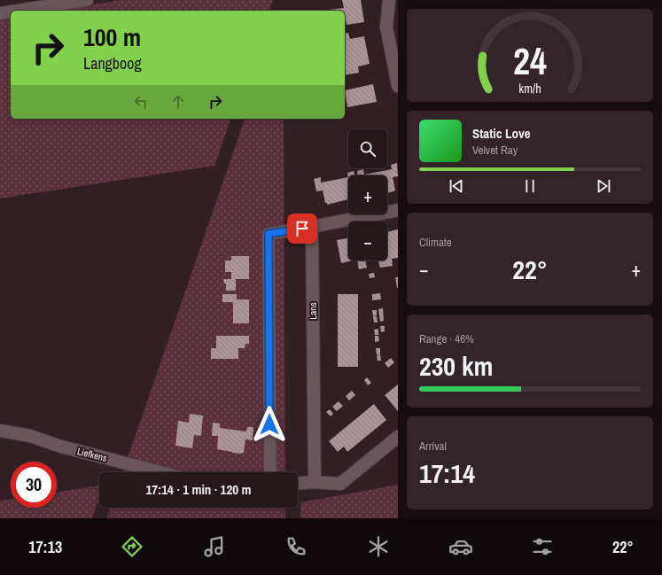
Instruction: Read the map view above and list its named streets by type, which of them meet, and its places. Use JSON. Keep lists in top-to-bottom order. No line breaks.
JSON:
{"streets":{"street":["Lans","Liefkens"]},"page":{"turn":["100 m","Langboog"],"song":["Static Love","Velvet Ray"],"map_buttons":["+","−"],"tile":["Climate",["Range · 46%","230 km"],["Arrival","17:14"]],"heat":["−","22°","+"],"limit":"30","trip":"17:14 · 1 min · 120 m","tabs":["17:13","22°"],"gauge":["24","km/h"]}}
